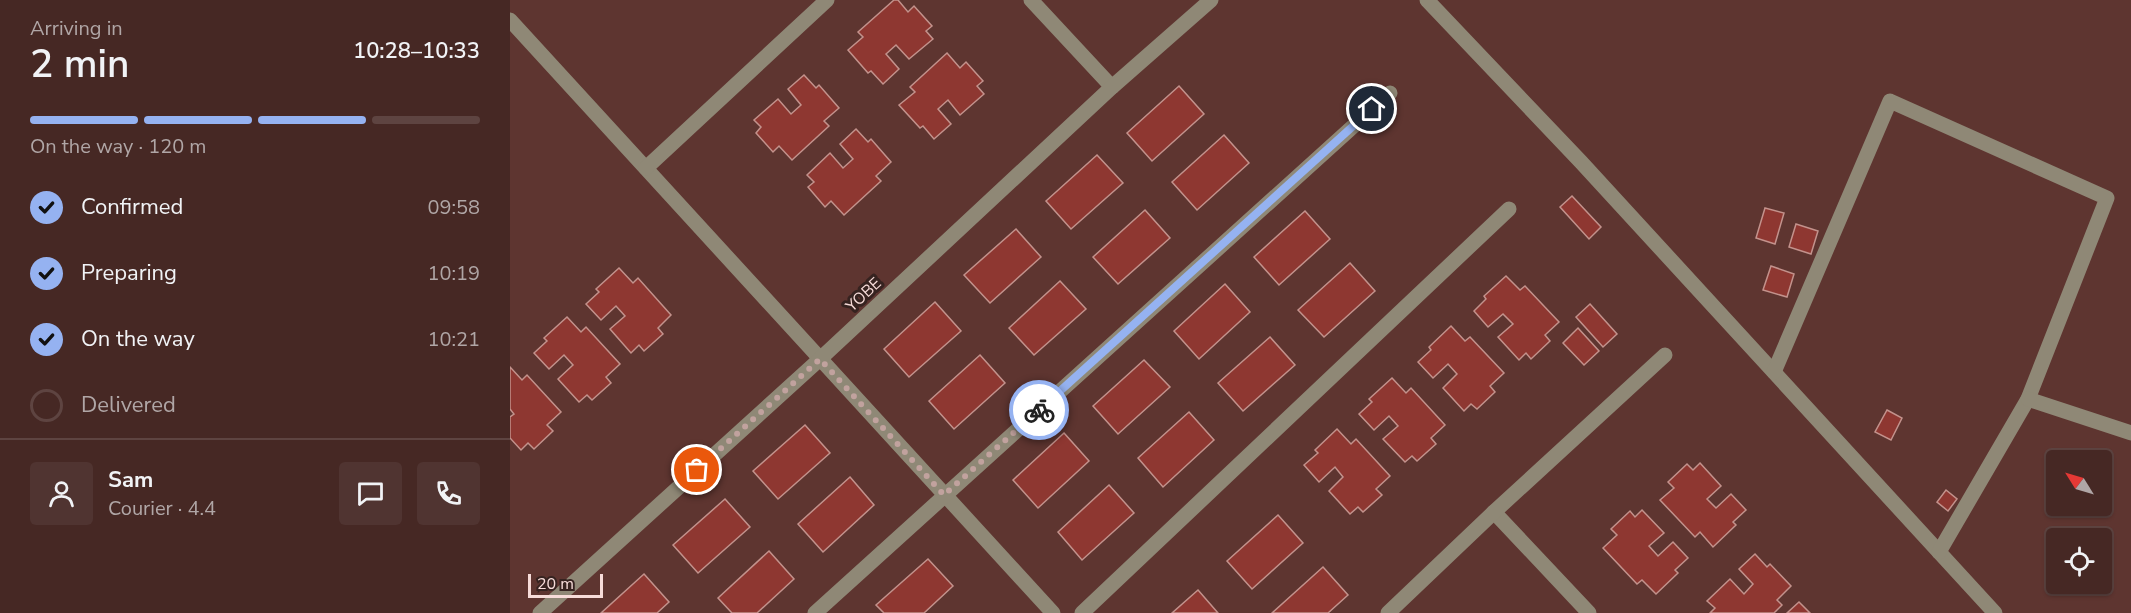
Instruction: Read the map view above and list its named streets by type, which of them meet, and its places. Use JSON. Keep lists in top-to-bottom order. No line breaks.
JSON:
{"streets":{"street":["YOBE"]},"scale_bar":"20 m","north":"top left","page":{"heading":["2 min","Arriving in","10:28–10:33"],"panel":["Sam","Courier · 4.4"],"bar":"On the way · 120 m","list":[["Confirmed","09:58"],["Preparing","10:19"],["On the way","10:21"],"Delivered"],"scale":"20 m"}}
